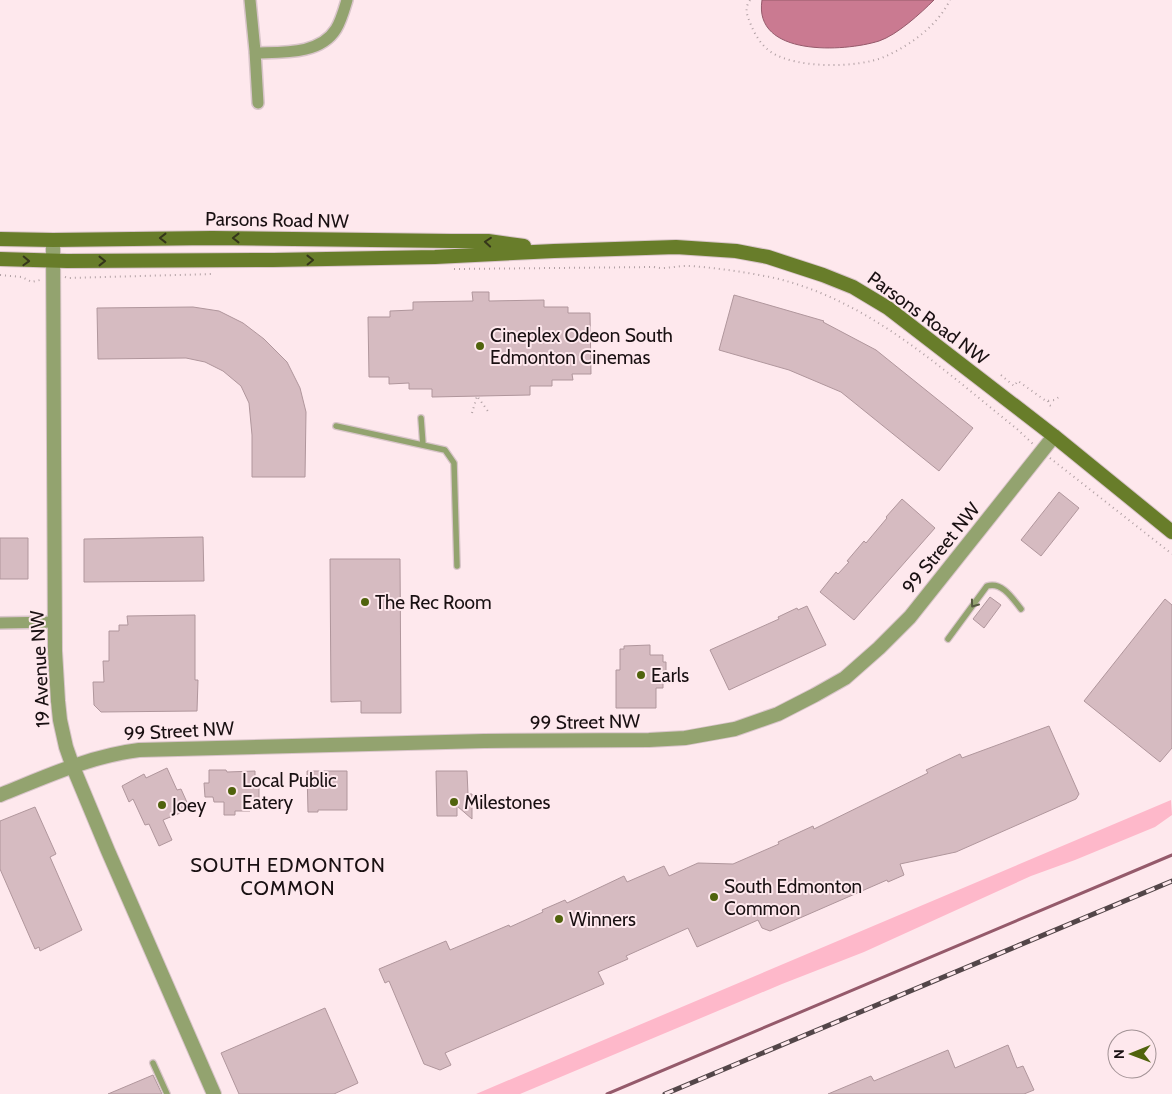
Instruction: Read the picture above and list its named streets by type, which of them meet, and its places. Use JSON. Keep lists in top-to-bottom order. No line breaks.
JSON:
{"streets":{"main road":["Parsons Road NW"],"street":["99 Street NW","19 Avenue NW"]},"crossings":[["Parsons Road NW","99 Street NW"],["Parsons Road NW","19 Avenue NW"],["99 Street NW","19 Avenue NW"]],"districts":["SOUTH EDMONTON COMMON"],"places":["Cineplex Odeon South Edmonton Cinemas","The Rec Room","Earls","Local Public Eatery","Milestones","Joey","South Edmonton Common","Winners"],"north":"left"}
